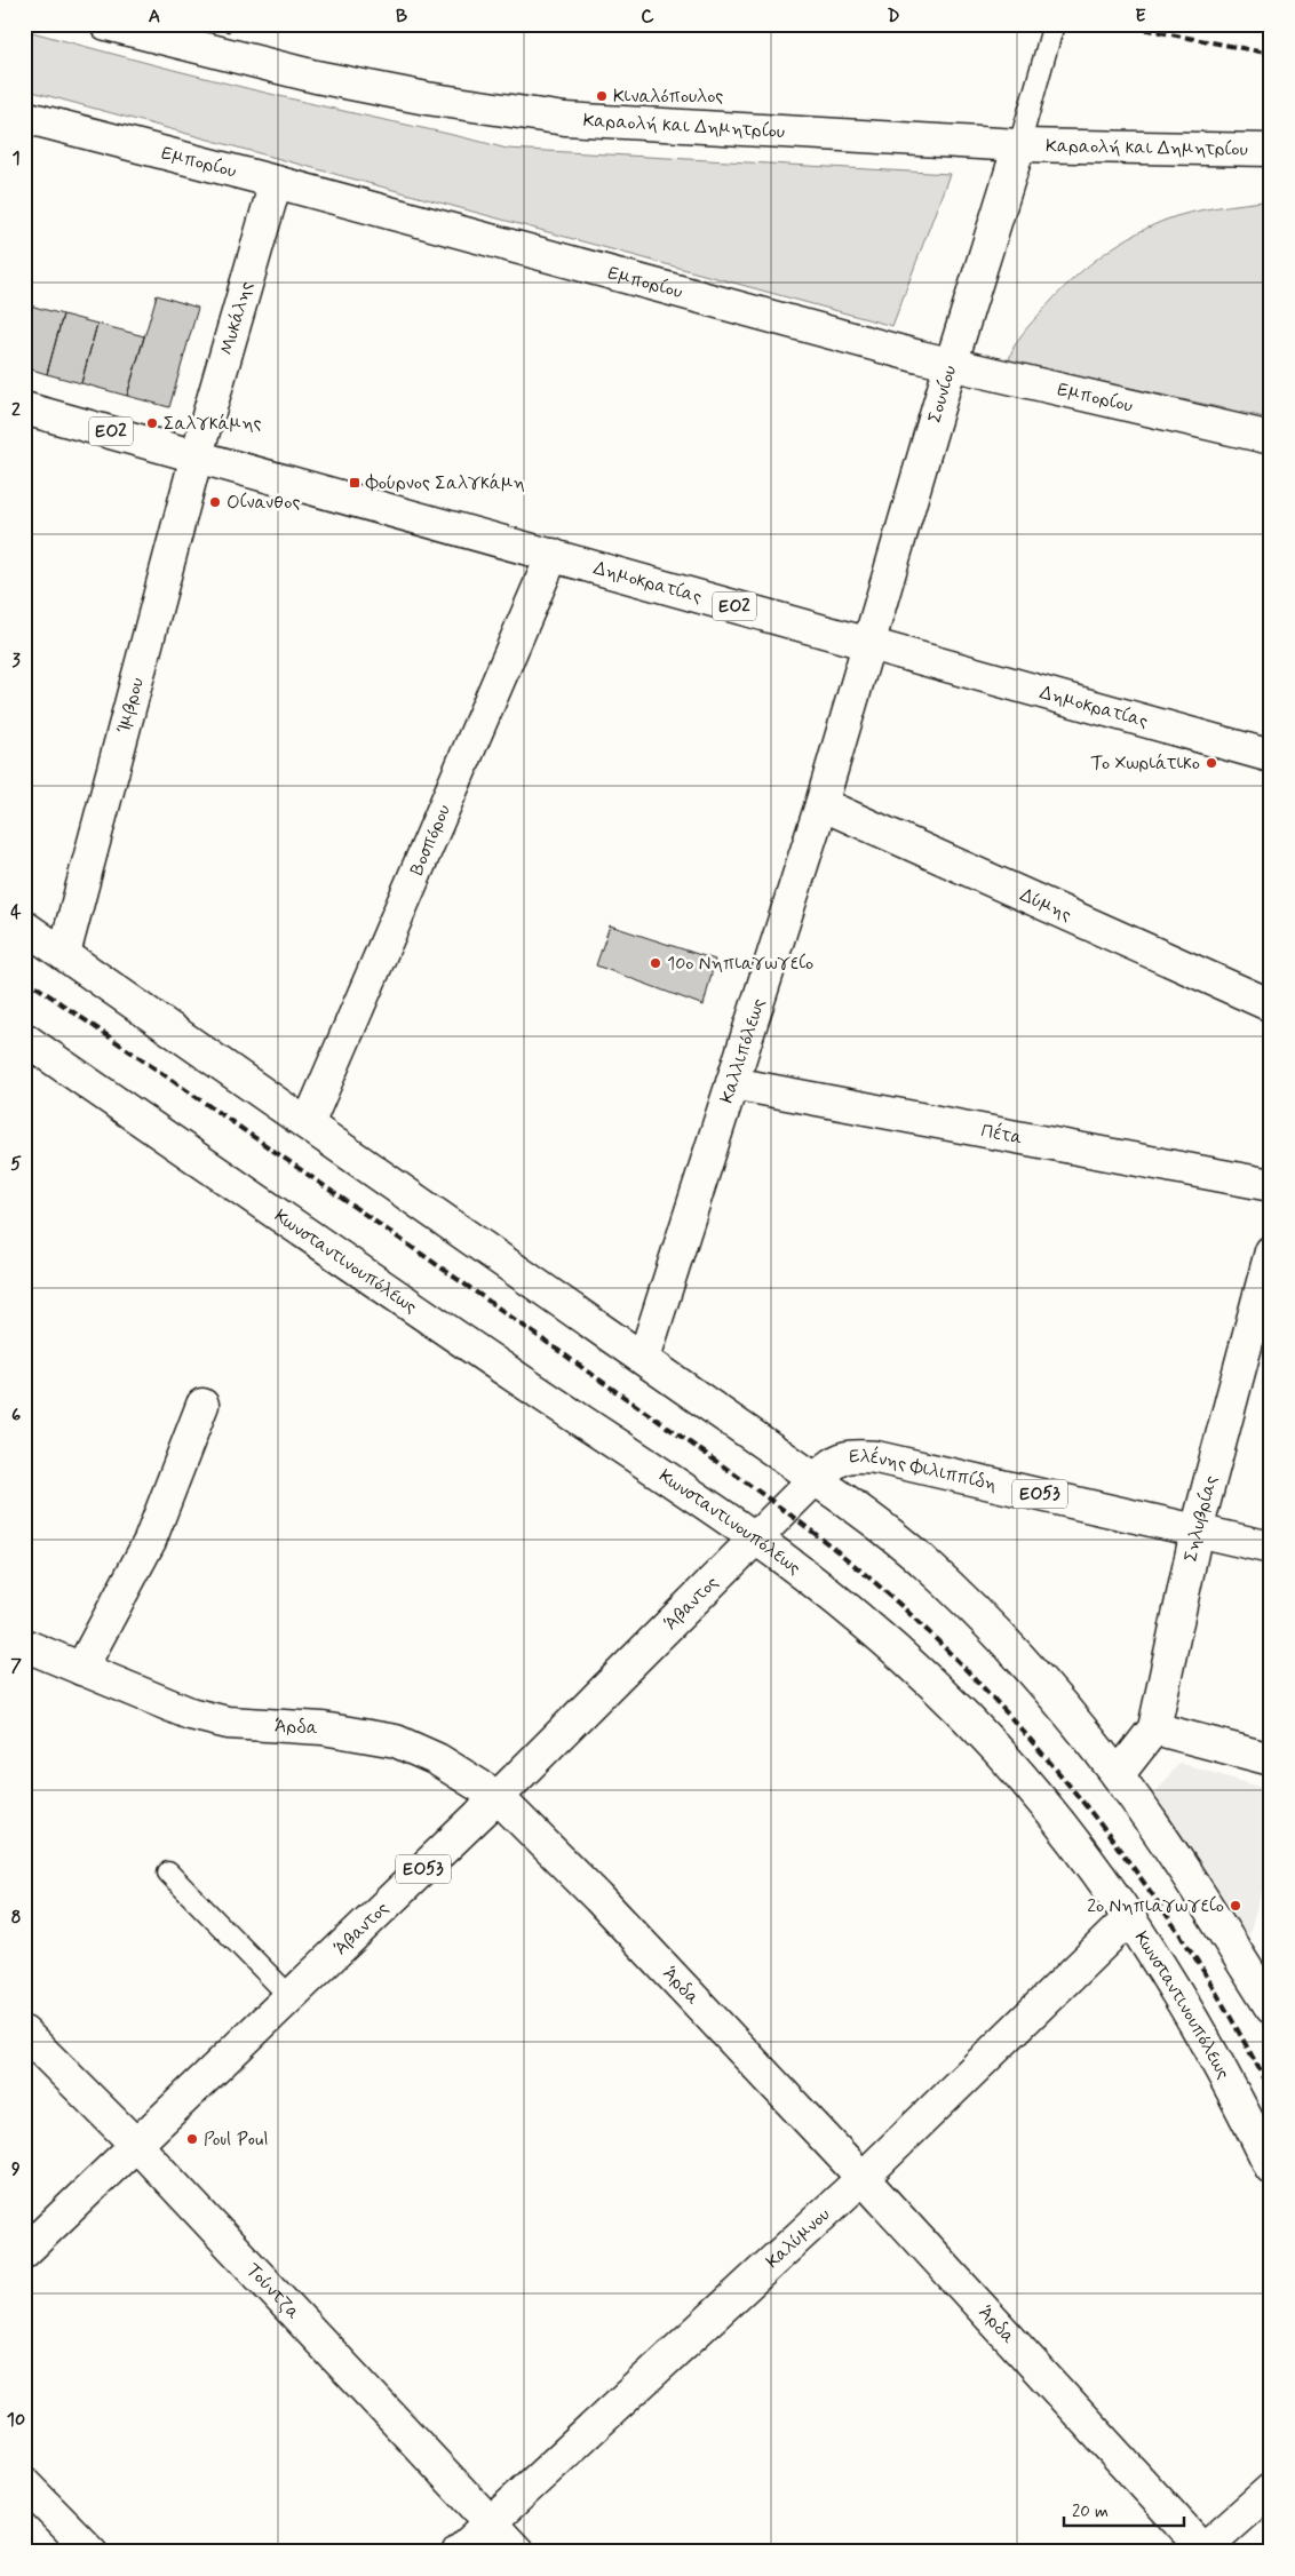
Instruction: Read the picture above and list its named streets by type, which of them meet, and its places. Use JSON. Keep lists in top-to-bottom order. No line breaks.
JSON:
{"streets":{"main road":["Καραολή και Δημητρίου","Εμπορίου","Μυκάλης","Σουνίου","ΕΟ2","Δημοκρατίας","Ίμβρου","Βοσπόρου","Δύμης","Καλλιπόλεως","Πέτα","Κωνσταντινουπόλεως","Ελένης Φιλιππίδη","ΕΟ53","Σηλυβρίας","Άβαντος","Άρδα","Καλύμνου","Τούντζα"]},"crossings":[["Καραολή και Δημητρίου","Σουνίου"],["Εμπορίου","Μυκάλης"],["Εμπορίου","Σουνίου"],["Μυκάλης","Δημοκρατίας"],["Μυκάλης","Ίμβρου"],["Σουνίου","Δημοκρατίας"],["Σουνίου","Καλλιπόλεως"],["Δημοκρατίας","Ίμβρου"],["Δημοκρατίας","Βοσπόρου"],["Δημοκρατίας","Καλλιπόλεως"],["Δύμης","Καλλιπόλεως"],["Καλλιπόλεως","Πέτα"],["Κωνσταντινουπόλεως","Άβαντος"],["Κωνσταντινουπόλεως","Καλύμνου"],["Ελένης Φιλιππίδη","Σηλυβρίας"],["Ελένης Φιλιππίδη","Άβαντος"],["Άβαντος","Άρδα"],["Άβαντος","Τούντζα"],["Άρδα","Καλύμνου"],["Καλύμνου","Τούντζα"]],"places":{"other":["Κιναλόπουλος","Σαλγκάμης","Οίνανθος","Το Χωριάτικο","10ο Νηπιαγωγείο","2ο Νηπιαγωγείο","Poul Poul"],"transit":["Φούρνος Σαλγκάμη"]},"scale_bar":"20 m","grid":{"columns":["A","B","C","D","E"],"rows":["1","2","3","4","5","6","7","8","9","10"]}}
